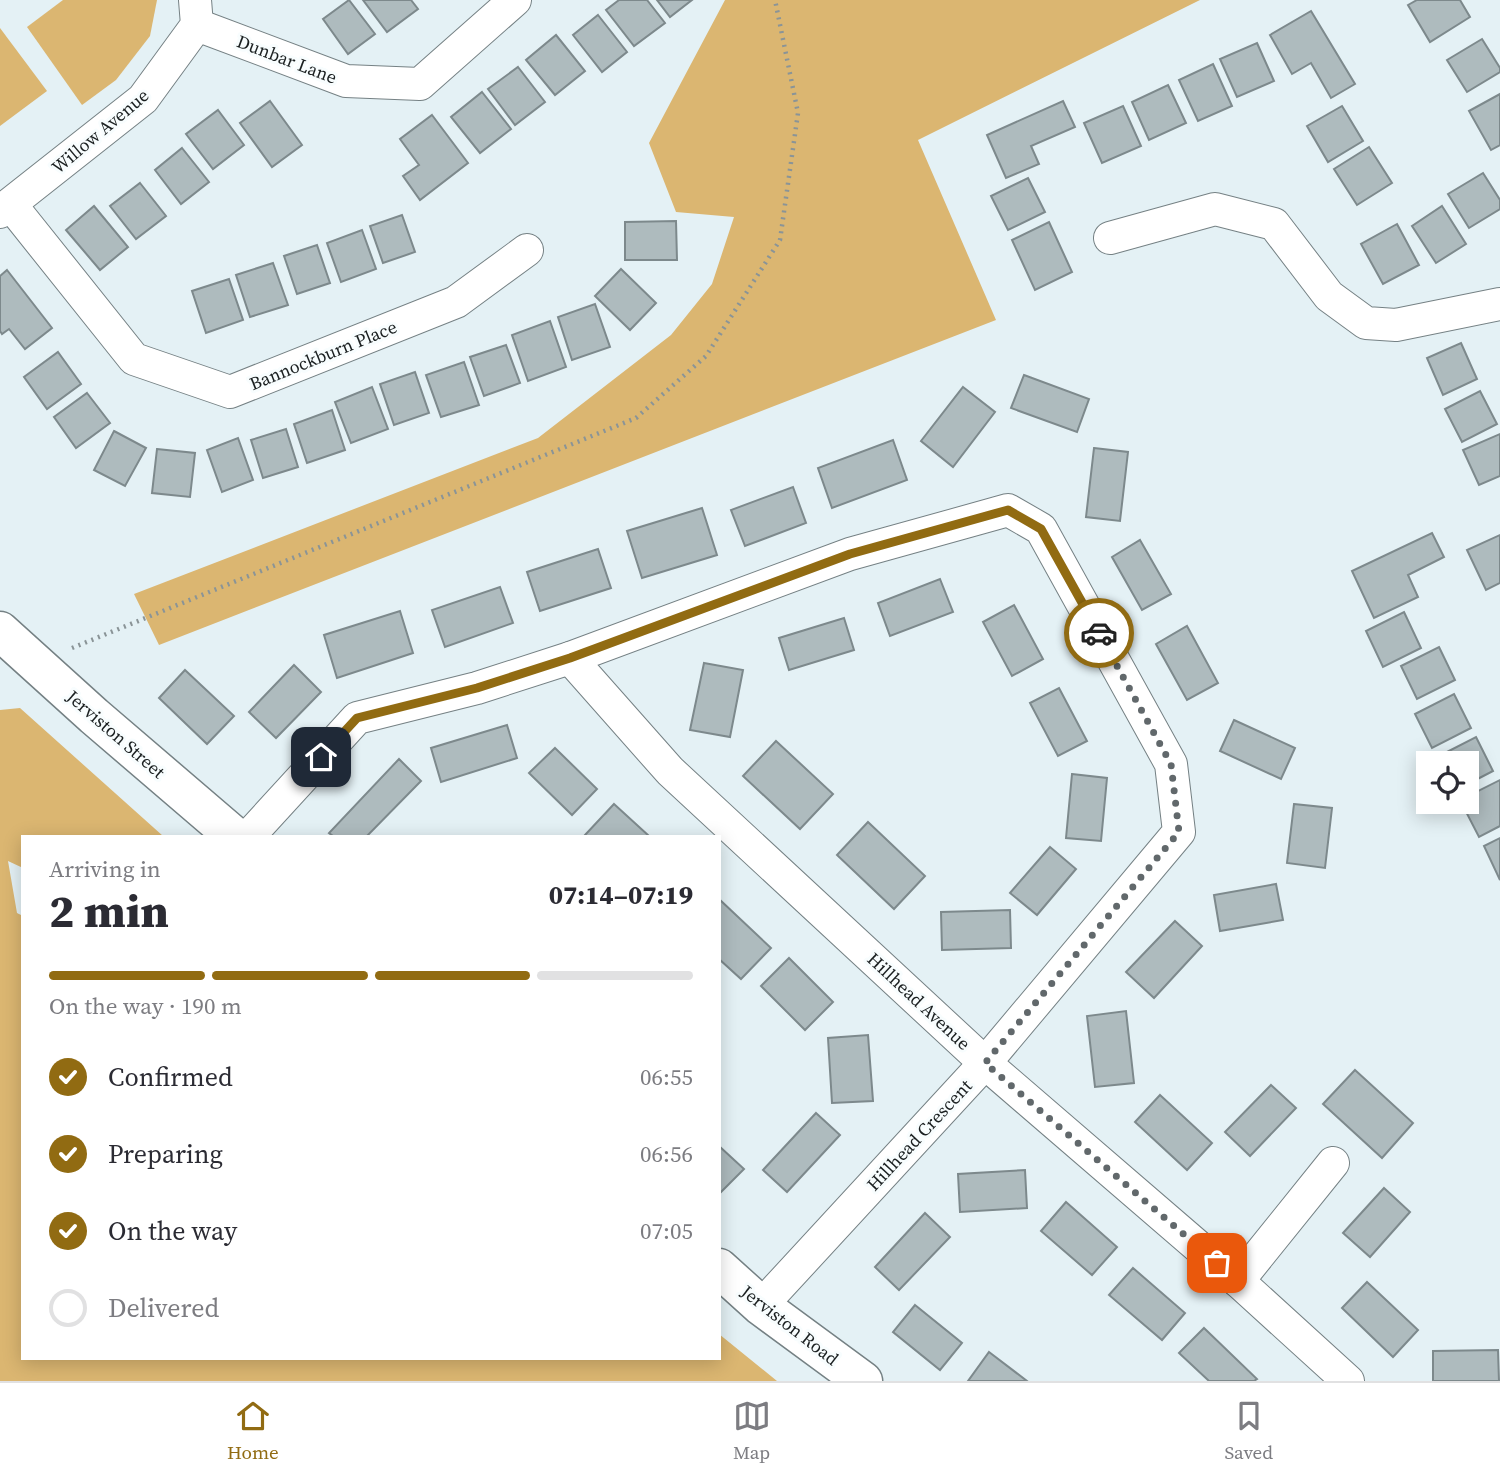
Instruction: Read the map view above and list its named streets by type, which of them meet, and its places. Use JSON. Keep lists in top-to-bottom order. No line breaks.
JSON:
{"streets":{"main road":["Jerviston Street","Jerviston Road"],"street":["Dunbar Lane","Willow Avenue","Bannockburn Place","Hillhead Avenue","Hillhead Crescent"]},"crossings":[["Dunbar Lane","Willow Avenue"],["Willow Avenue","Bannockburn Place"],["Hillhead Avenue","Hillhead Crescent"],["Hillhead Crescent","Jerviston Road"]],"page":{"heading":["2 min","Arriving in","07:14–07:19"],"bar":"On the way · 190 m","list":[["Confirmed","06:55"],["Preparing","06:56"],["On the way","07:05"],"Delivered"],"tabs":["Home","Map","Saved"]}}
